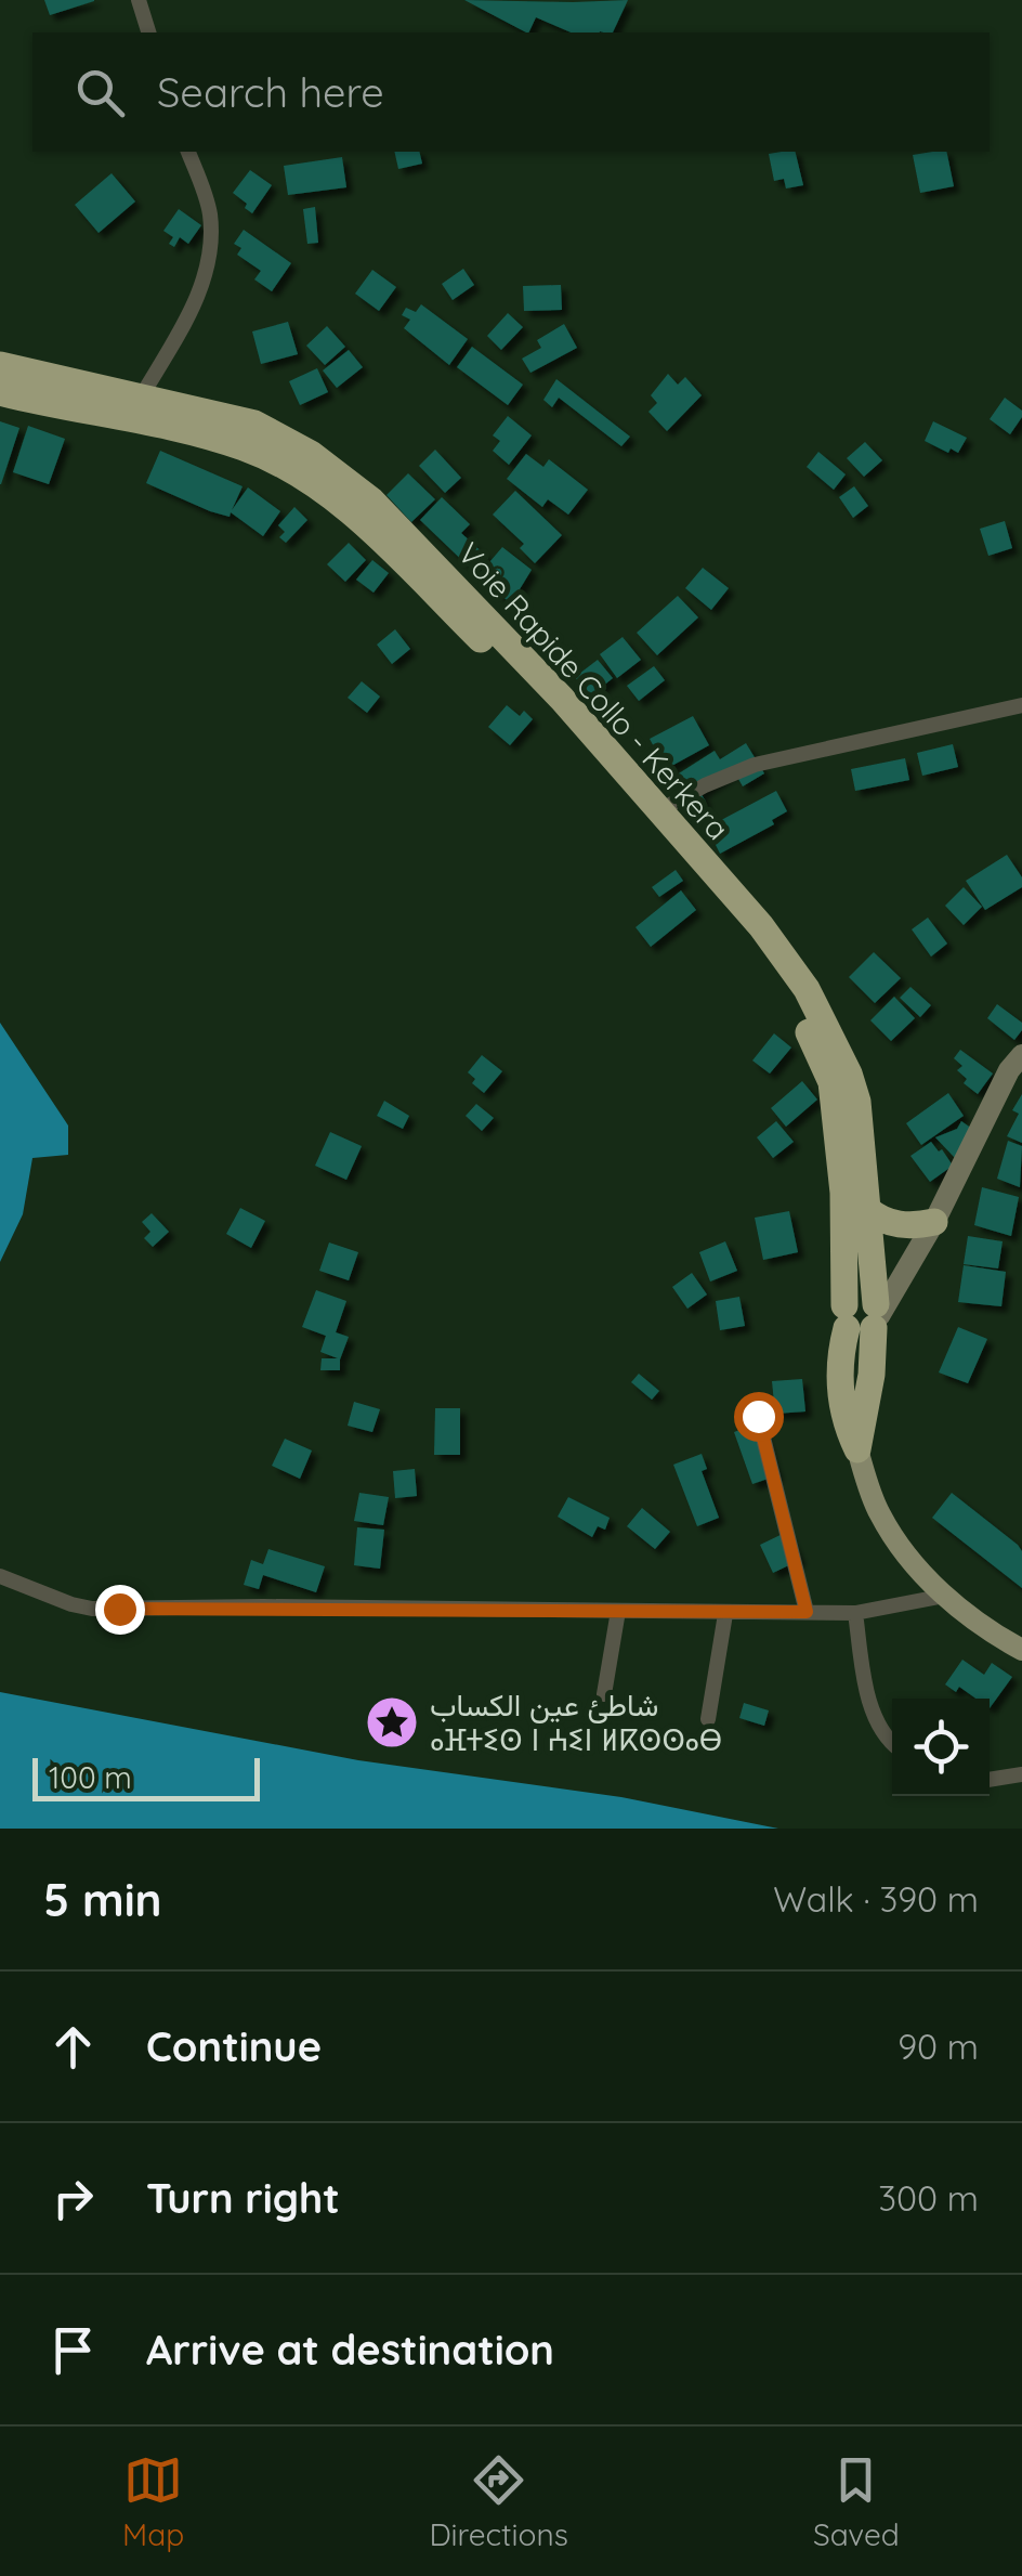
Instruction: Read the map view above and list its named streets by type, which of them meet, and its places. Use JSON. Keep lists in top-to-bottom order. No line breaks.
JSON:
{"streets":{"highway":["Voie Rapide Collo - Kerkera"]},"places":{"place":["شاطئ عين الكساب ⴰⴼⵜⵉⵙ ⵏ ⵄⵉⵏ ⵍⴽⵙⵙⴰⴱ"]},"scale_bar":"100 m","page":{"search":"Search here","scale":"100 m","heading":["5 min","Walk · 390 m"],"list":[["Continue","90 m"],["Turn right","300 m"],"Arrive at destination"],"nav":["Map","Directions","Saved"]}}
